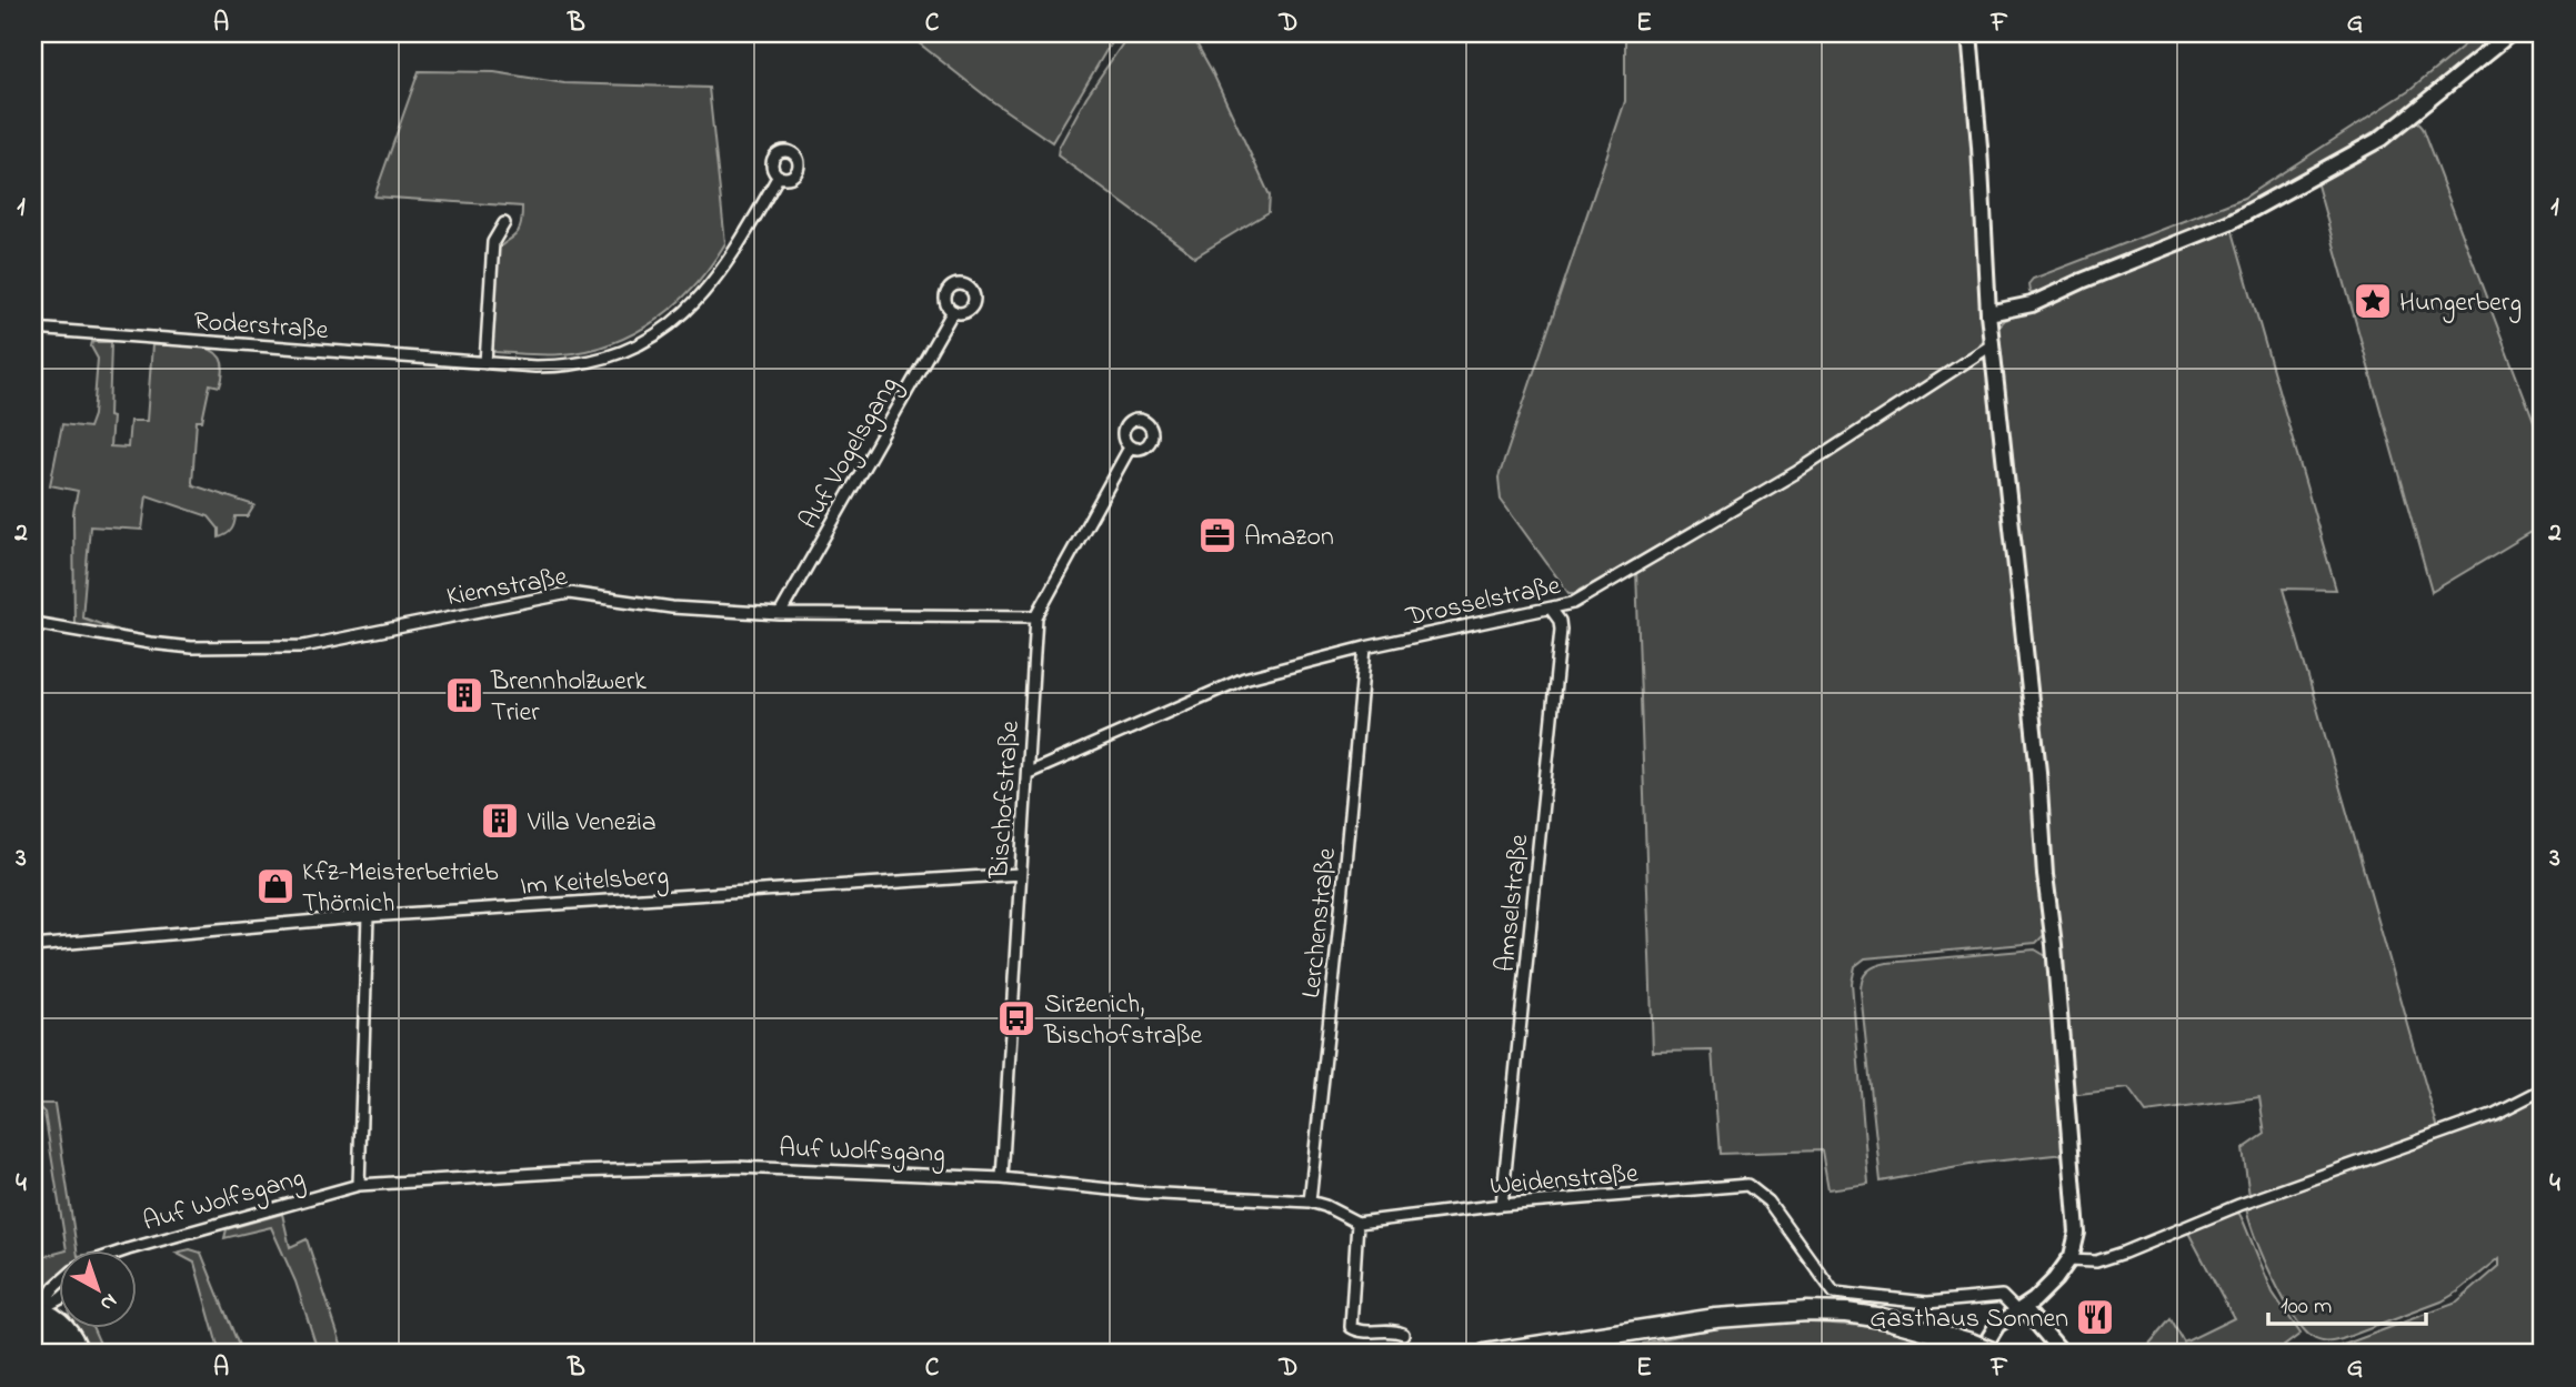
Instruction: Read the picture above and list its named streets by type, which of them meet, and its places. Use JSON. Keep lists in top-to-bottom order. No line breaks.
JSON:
{"streets":{"street":["Roderstraße","Auf Vogelsgang","Kiemstraße","Drosselstraße","Bischofstraße","Im Keitelsberg","Amselstraße","Lerchenstraße","Auf Wolfsgang","Weidenstraße"]},"crossings":[["Auf Vogelsgang","Kiemstraße"],["Kiemstraße","Bischofstraße"],["Drosselstraße","Bischofstraße"],["Drosselstraße","Amselstraße"],["Drosselstraße","Lerchenstraße"],["Bischofstraße","Im Keitelsberg"],["Bischofstraße","Auf Wolfsgang"],["Amselstraße","Weidenstraße"],["Lerchenstraße","Auf Wolfsgang"],["Auf Wolfsgang","Weidenstraße"]],"places":{"place":["Hungerberg"],"office":["Amazon"],"building":["Brennholzwerk Trier","Villa Venezia"],"shop":["Kfz-Meisterbetrieb Thörnich"],"bus stop":["Sirzenich, Bischofstraße"],"restaurant":["Gasthaus Sonnen"]},"scale_bar":"100 m","north":"bottom right","grid":{"columns":["A","B","C","D","E","F","G"],"rows":["1","2","3","4"]}}
